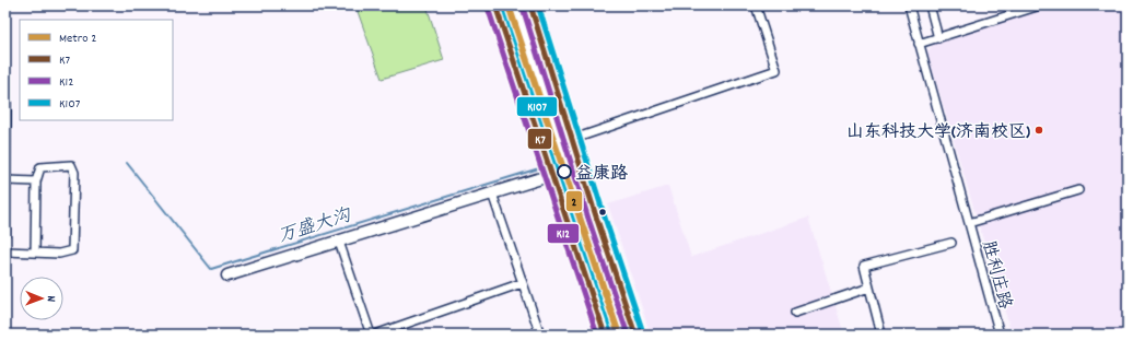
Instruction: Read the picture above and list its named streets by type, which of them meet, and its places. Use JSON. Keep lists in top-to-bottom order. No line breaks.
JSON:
{"streets":{"street":["胜利庄路"]},"water":["万盛大沟"],"places":["山东科技大学(济南校区)","益康路"],"lines":["metro line 2","transit line K7","transit line K107","transit line K12"],"legend":["Metro 2","K7","K12","K107"],"north":"right"}
